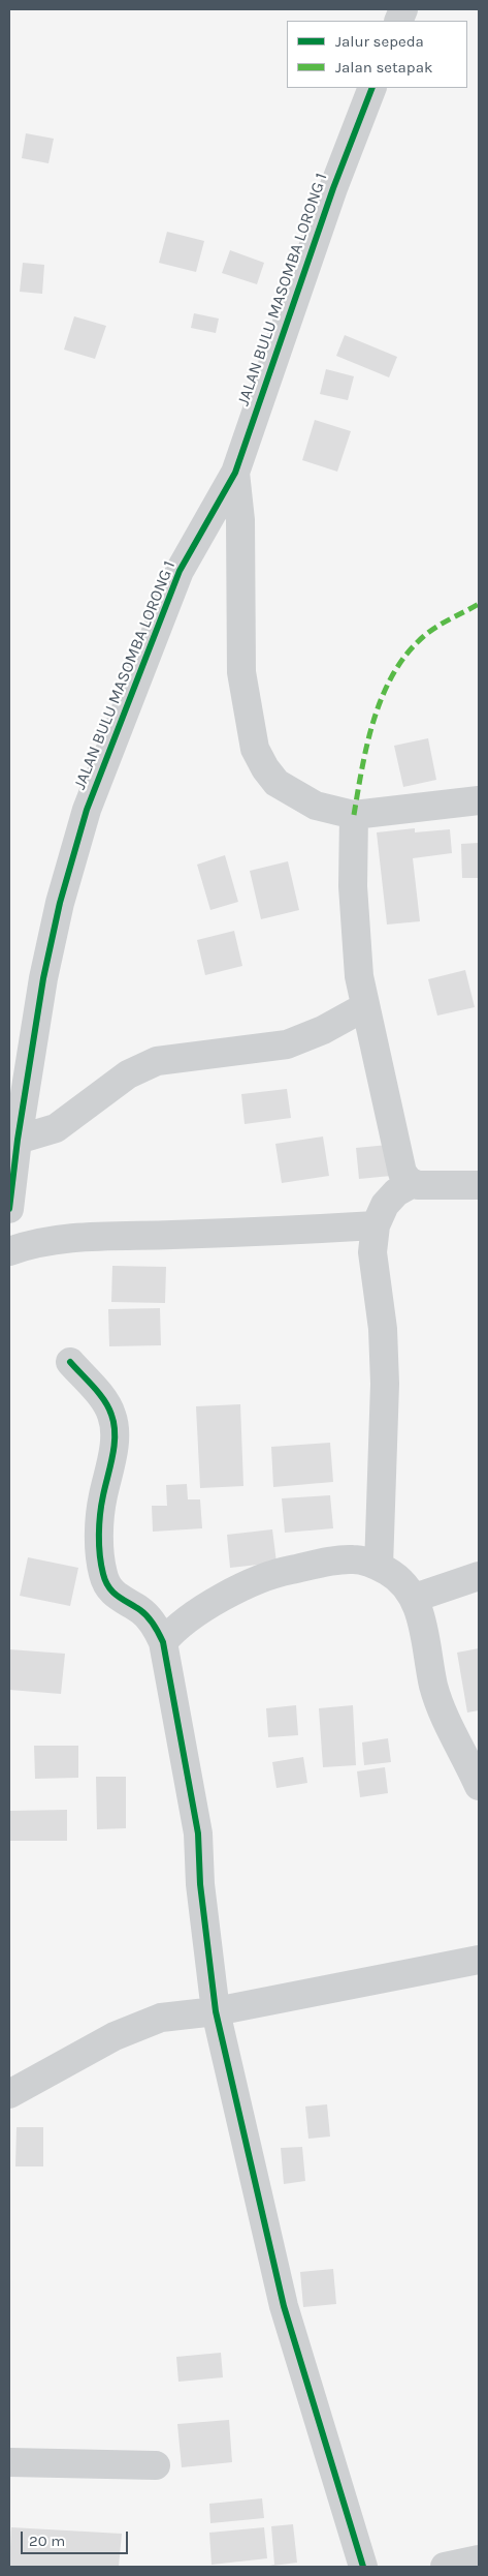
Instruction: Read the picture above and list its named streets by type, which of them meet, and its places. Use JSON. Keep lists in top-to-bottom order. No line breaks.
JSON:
{"streets":{"street":["JALAN BULU MASOMBA LORONG 1"]},"legend":["Jalur sepeda","Jalan setapak"],"scale_bar":"20 m"}
